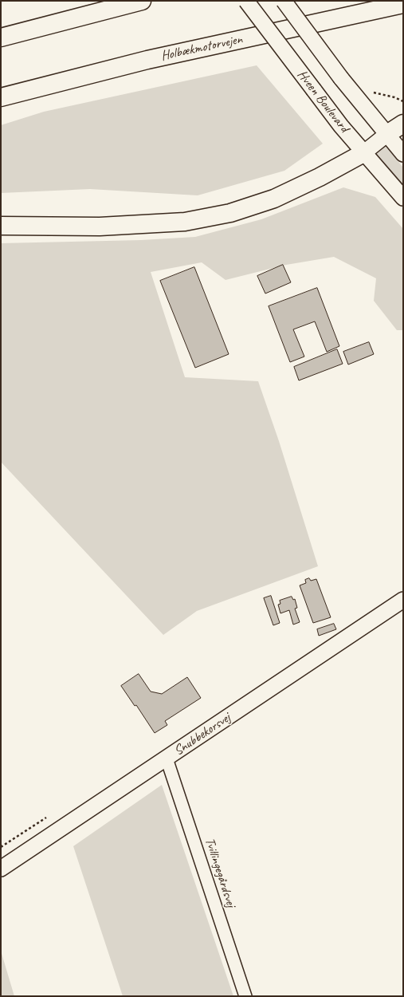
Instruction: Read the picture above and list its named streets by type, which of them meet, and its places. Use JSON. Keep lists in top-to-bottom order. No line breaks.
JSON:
{"streets":{"highway":["Holbækmotorvejen"],"street":["Hveen Boulevard","Snubbekorsvej","Tvillingegårdsvej"]},"crossings":[["Snubbekorsvej","Tvillingegårdsvej"]]}
